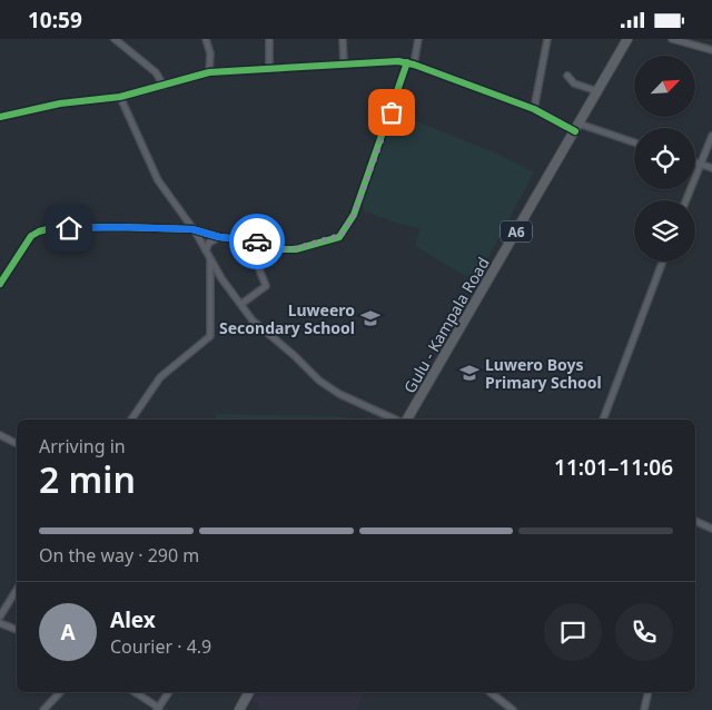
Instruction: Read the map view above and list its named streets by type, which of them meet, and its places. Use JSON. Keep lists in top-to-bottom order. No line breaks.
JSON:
{"streets":{"main road":["A6","Gulu - Kampala Road"]},"places":{"school or university":["Luweero Secondary School","Luwero Boys Primary School"]},"north":"top right","page":{"status":"10:59","heading":["2 min","Arriving in","11:01–11:06"],"panel":["Alex","Courier · 4.9"],"bar":"On the way · 290 m","round":"A"}}
